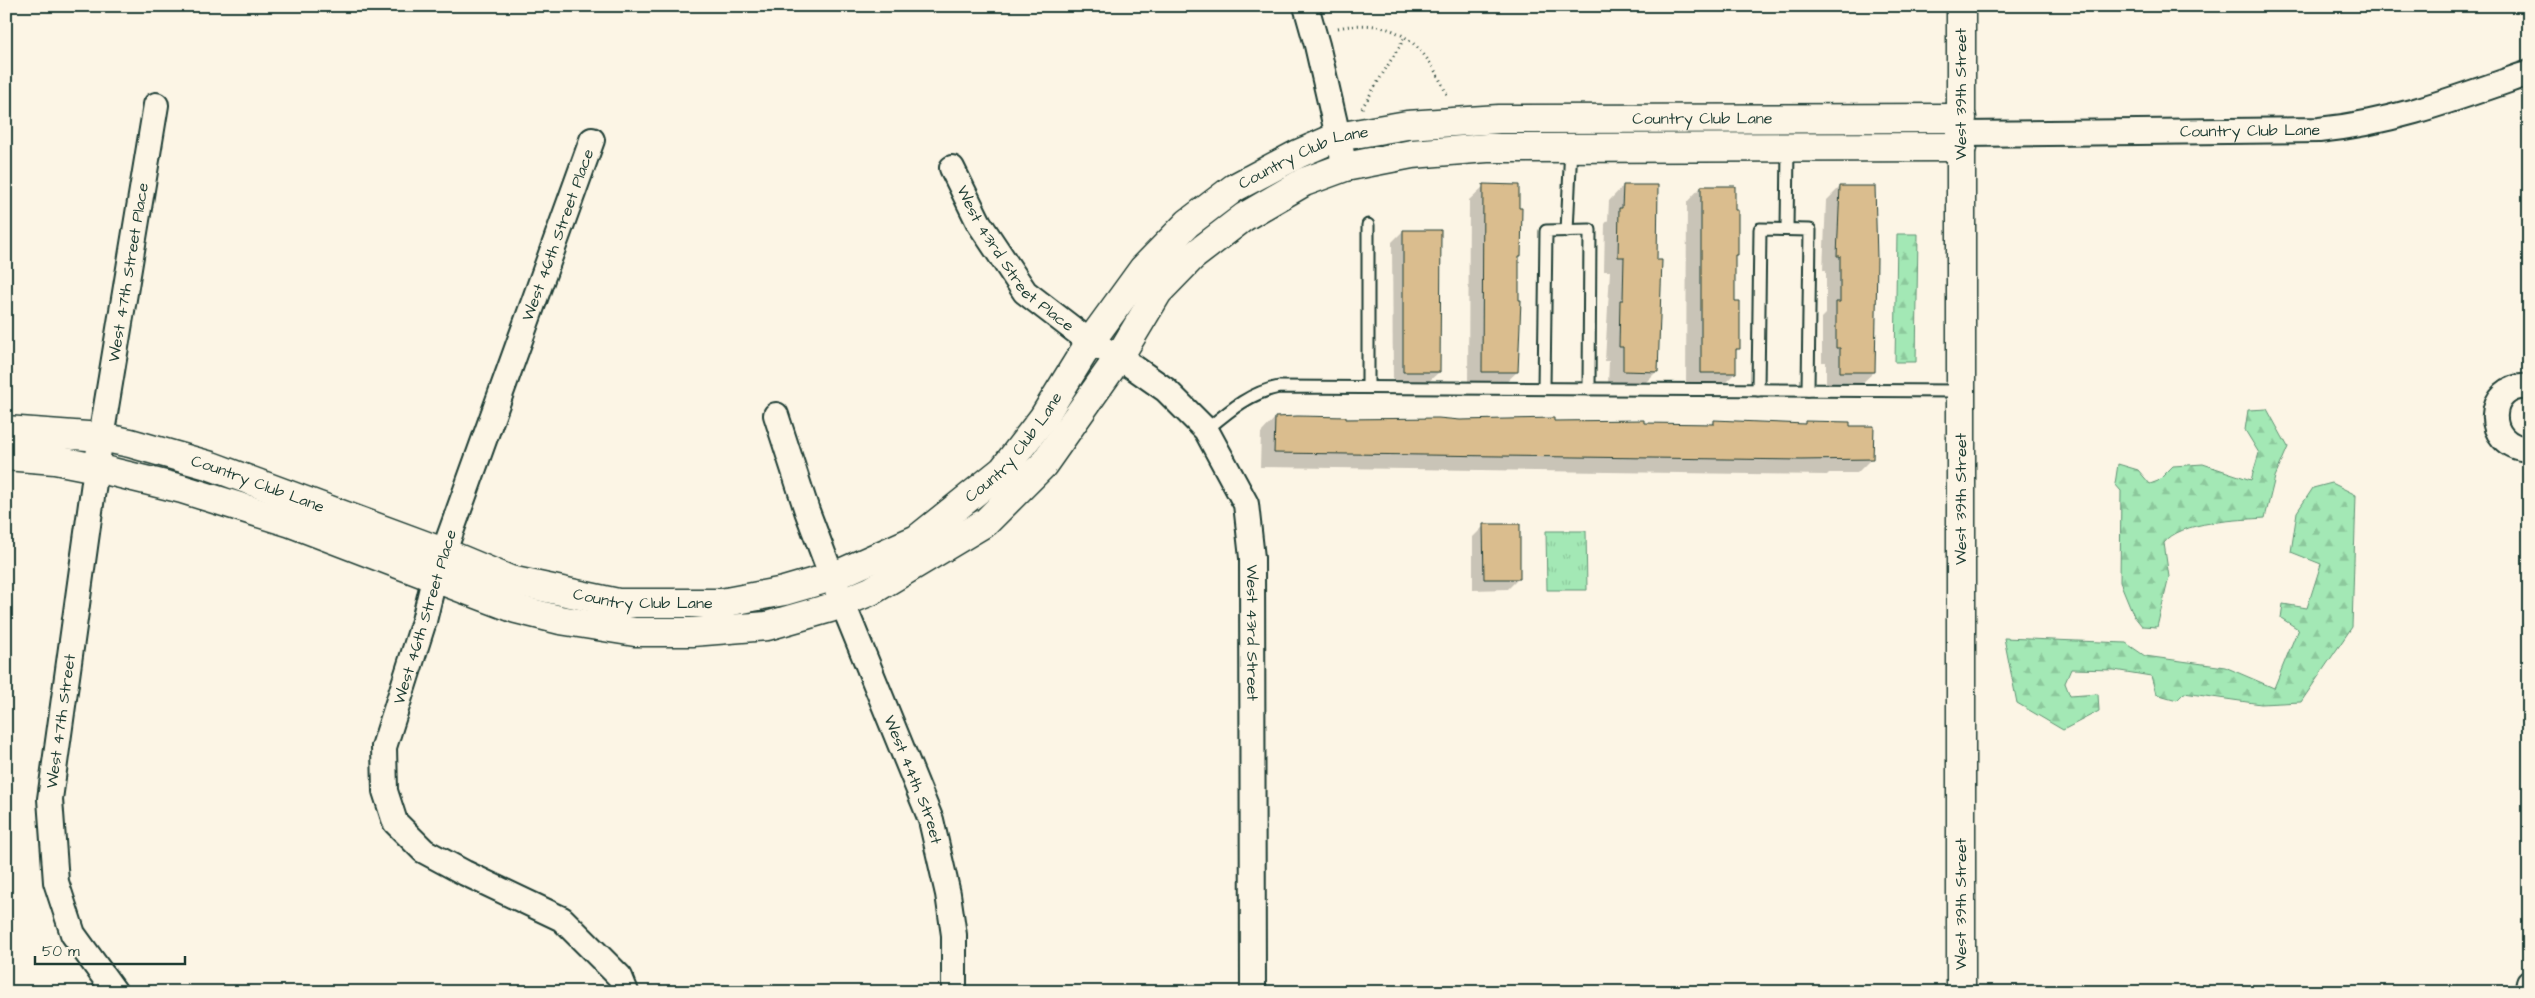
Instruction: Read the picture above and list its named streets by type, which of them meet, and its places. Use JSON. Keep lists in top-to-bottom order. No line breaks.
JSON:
{"streets":{"street":["West 39th Street","Country Club Lane","West 46th Street Place","West 43rd Street Place","West 47th Street Place","West 43rd Street","West 47th Street","West 44th Street"]},"crossings":[["West 39th Street","Country Club Lane"],["Country Club Lane","West 46th Street Place"],["Country Club Lane","West 43rd Street Place"],["Country Club Lane","West 47th Street Place"],["Country Club Lane","West 43rd Street"],["Country Club Lane","West 47th Street"],["Country Club Lane","West 44th Street"],["West 43rd Street Place","West 43rd Street"],["West 47th Street Place","West 47th Street"]],"scale_bar":"50 m"}
